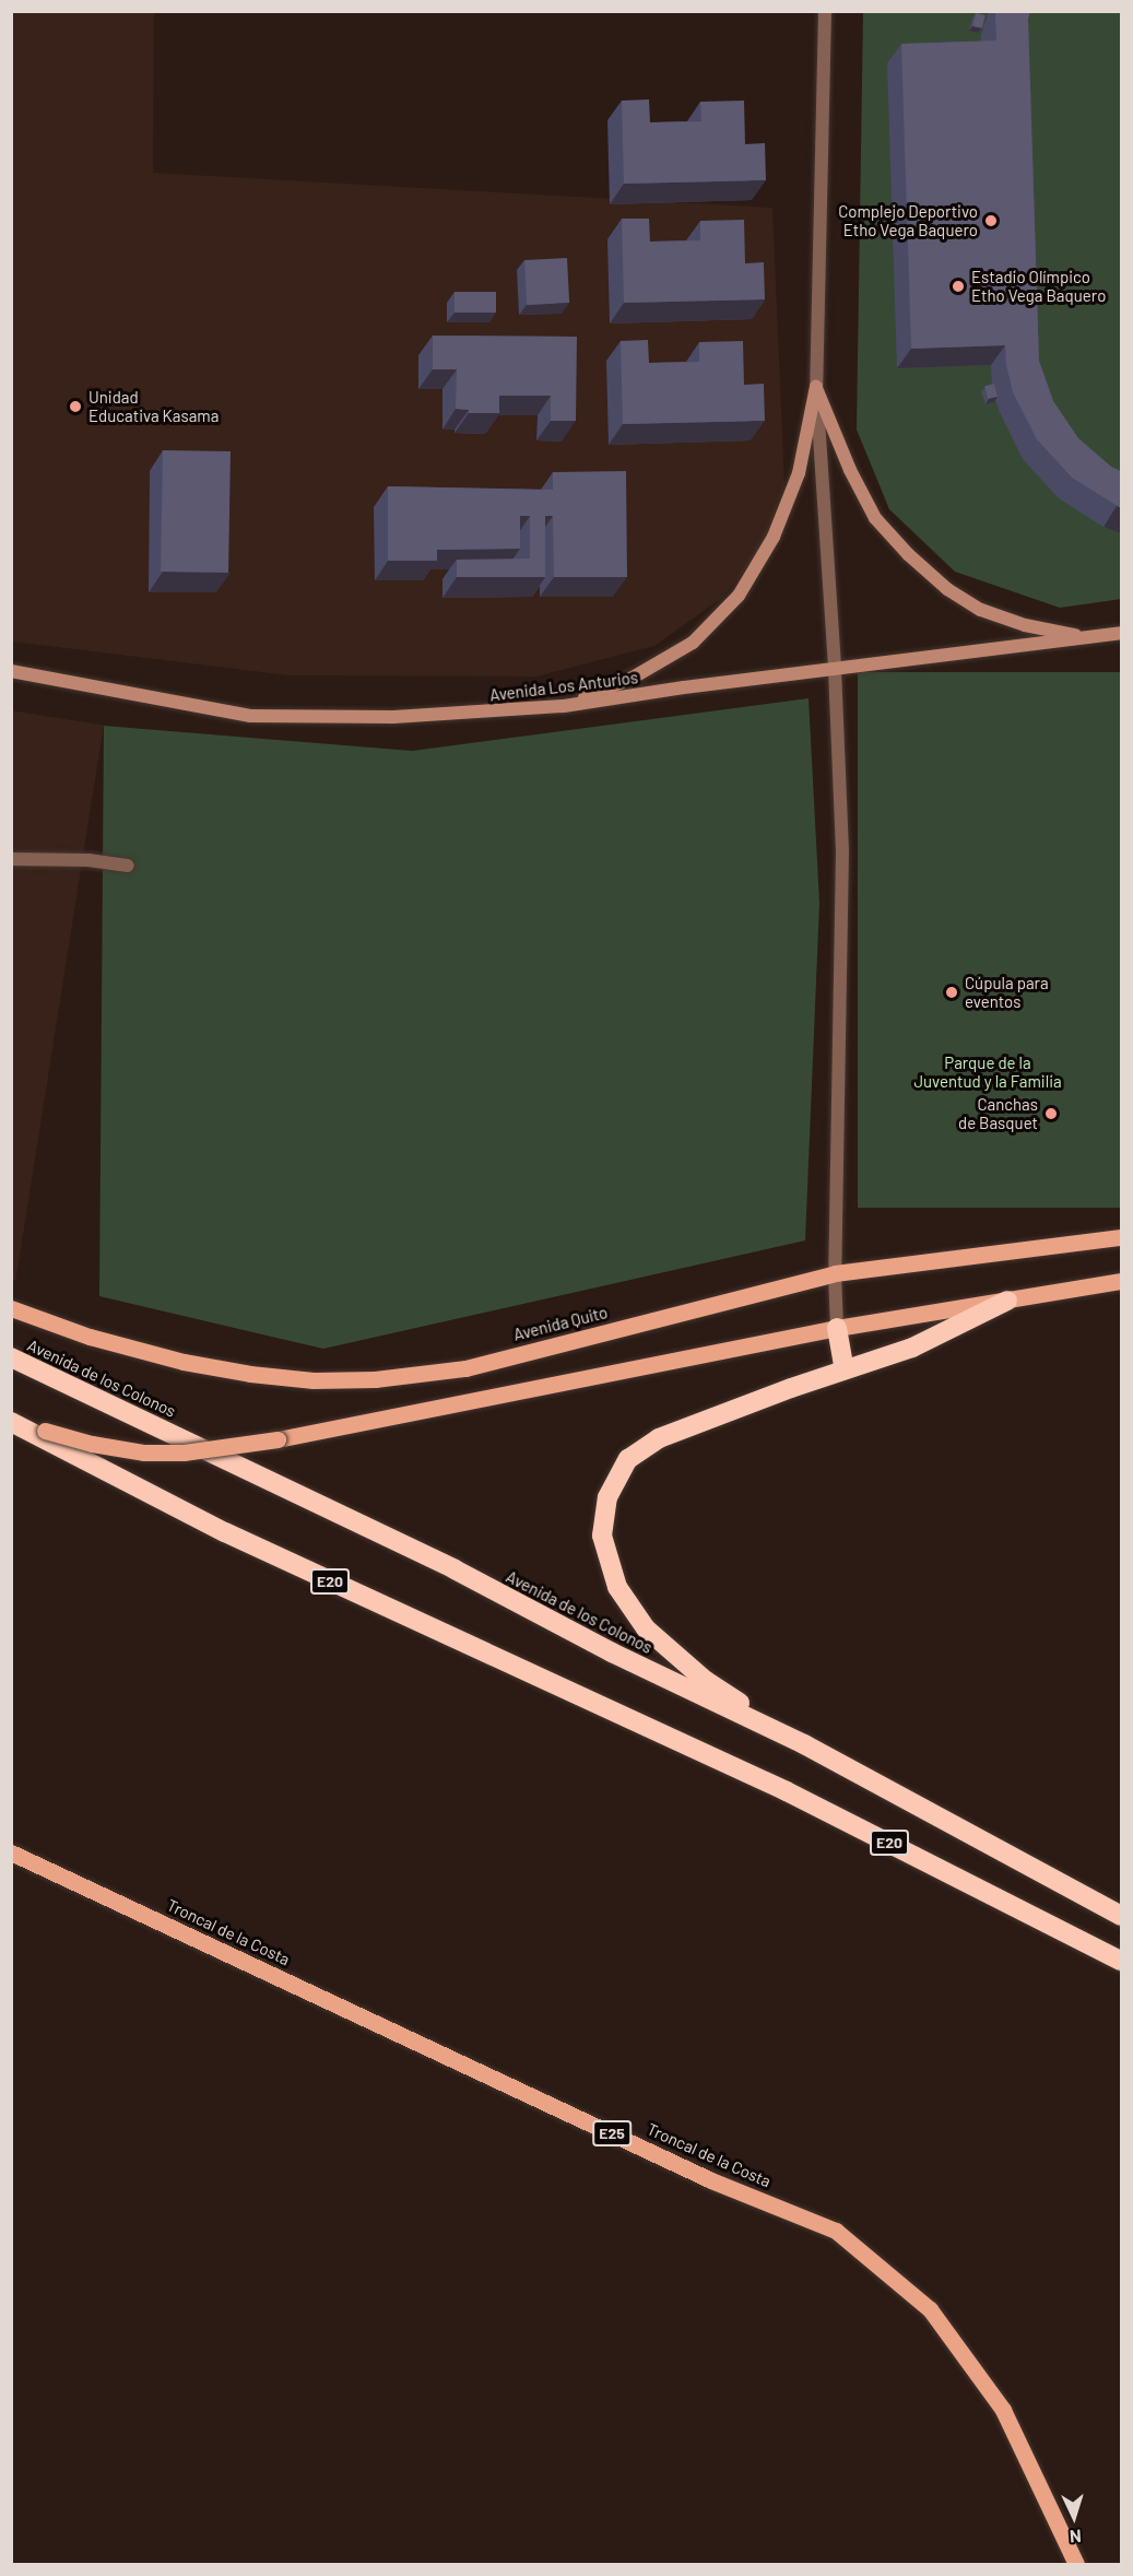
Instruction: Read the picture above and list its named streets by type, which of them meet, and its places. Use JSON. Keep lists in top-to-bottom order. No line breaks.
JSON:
{"streets":{"highway":["Avenida de los Colonos","E20"],"main road":["Avenida Quito","Troncal de la Costa","E25"],"street":["Avenida Los Anturios"]},"parks":["Parque de la Juventud y la Familia"],"places":["Complejo Deportivo Etho Vega Baquero","Estadio Olímpico Etho Vega Baquero","Unidad Educativa Kasama","Cúpula para eventos","Canchas de Basquet"],"north":"bottom"}
